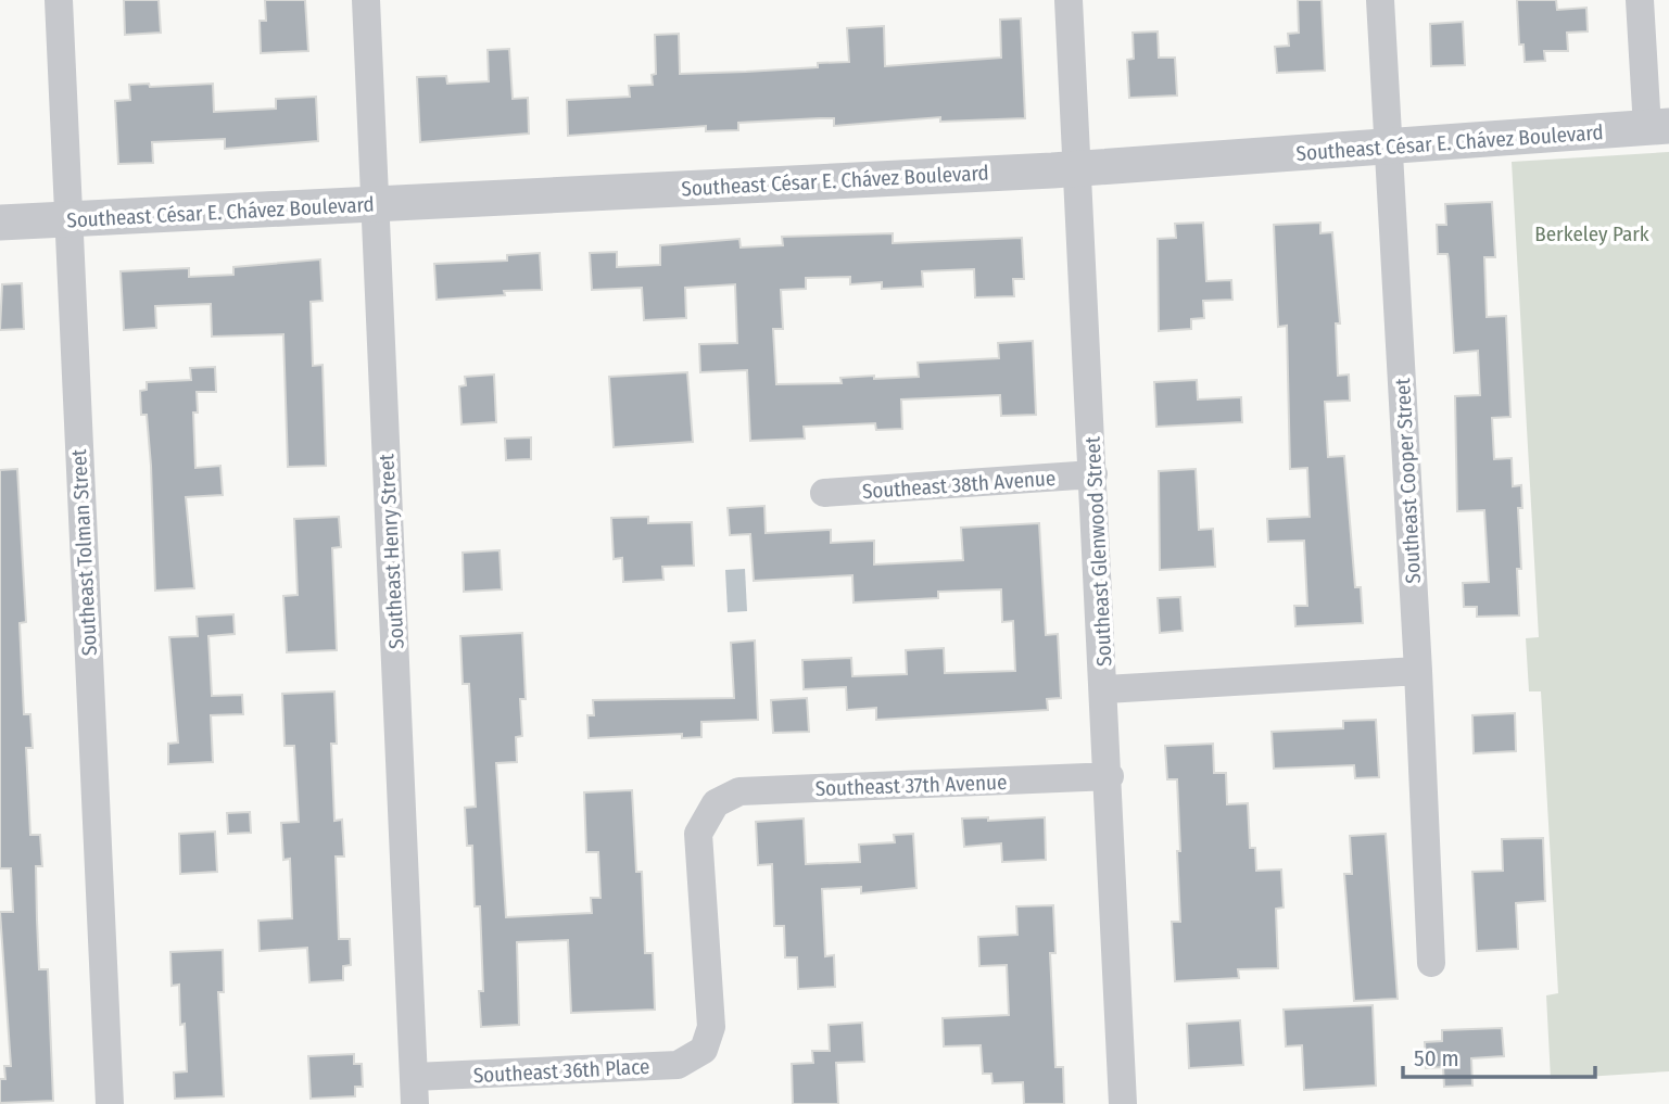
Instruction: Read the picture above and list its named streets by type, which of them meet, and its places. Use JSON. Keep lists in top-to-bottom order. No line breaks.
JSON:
{"streets":{"street":["Southeast César E. Chávez Boulevard","Southeast Cooper Street","Southeast 38th Avenue","Southeast Henry Street","Southeast Glenwood Street","Southeast Tolman Street","Southeast 37th Avenue","Southeast 36th Place"]},"crossings":[["Southeast César E. Chávez Boulevard","Southeast Cooper Street"],["Southeast César E. Chávez Boulevard","Southeast Henry Street"],["Southeast César E. Chávez Boulevard","Southeast Glenwood Street"],["Southeast César E. Chávez Boulevard","Southeast Tolman Street"],["Southeast 38th Avenue","Southeast Glenwood Street"],["Southeast Henry Street","Southeast 36th Place"],["Southeast Glenwood Street","Southeast 37th Avenue"],["Southeast 37th Avenue","Southeast 36th Place"]],"parks":["Berkeley Park"],"scale_bar":"50 m"}
